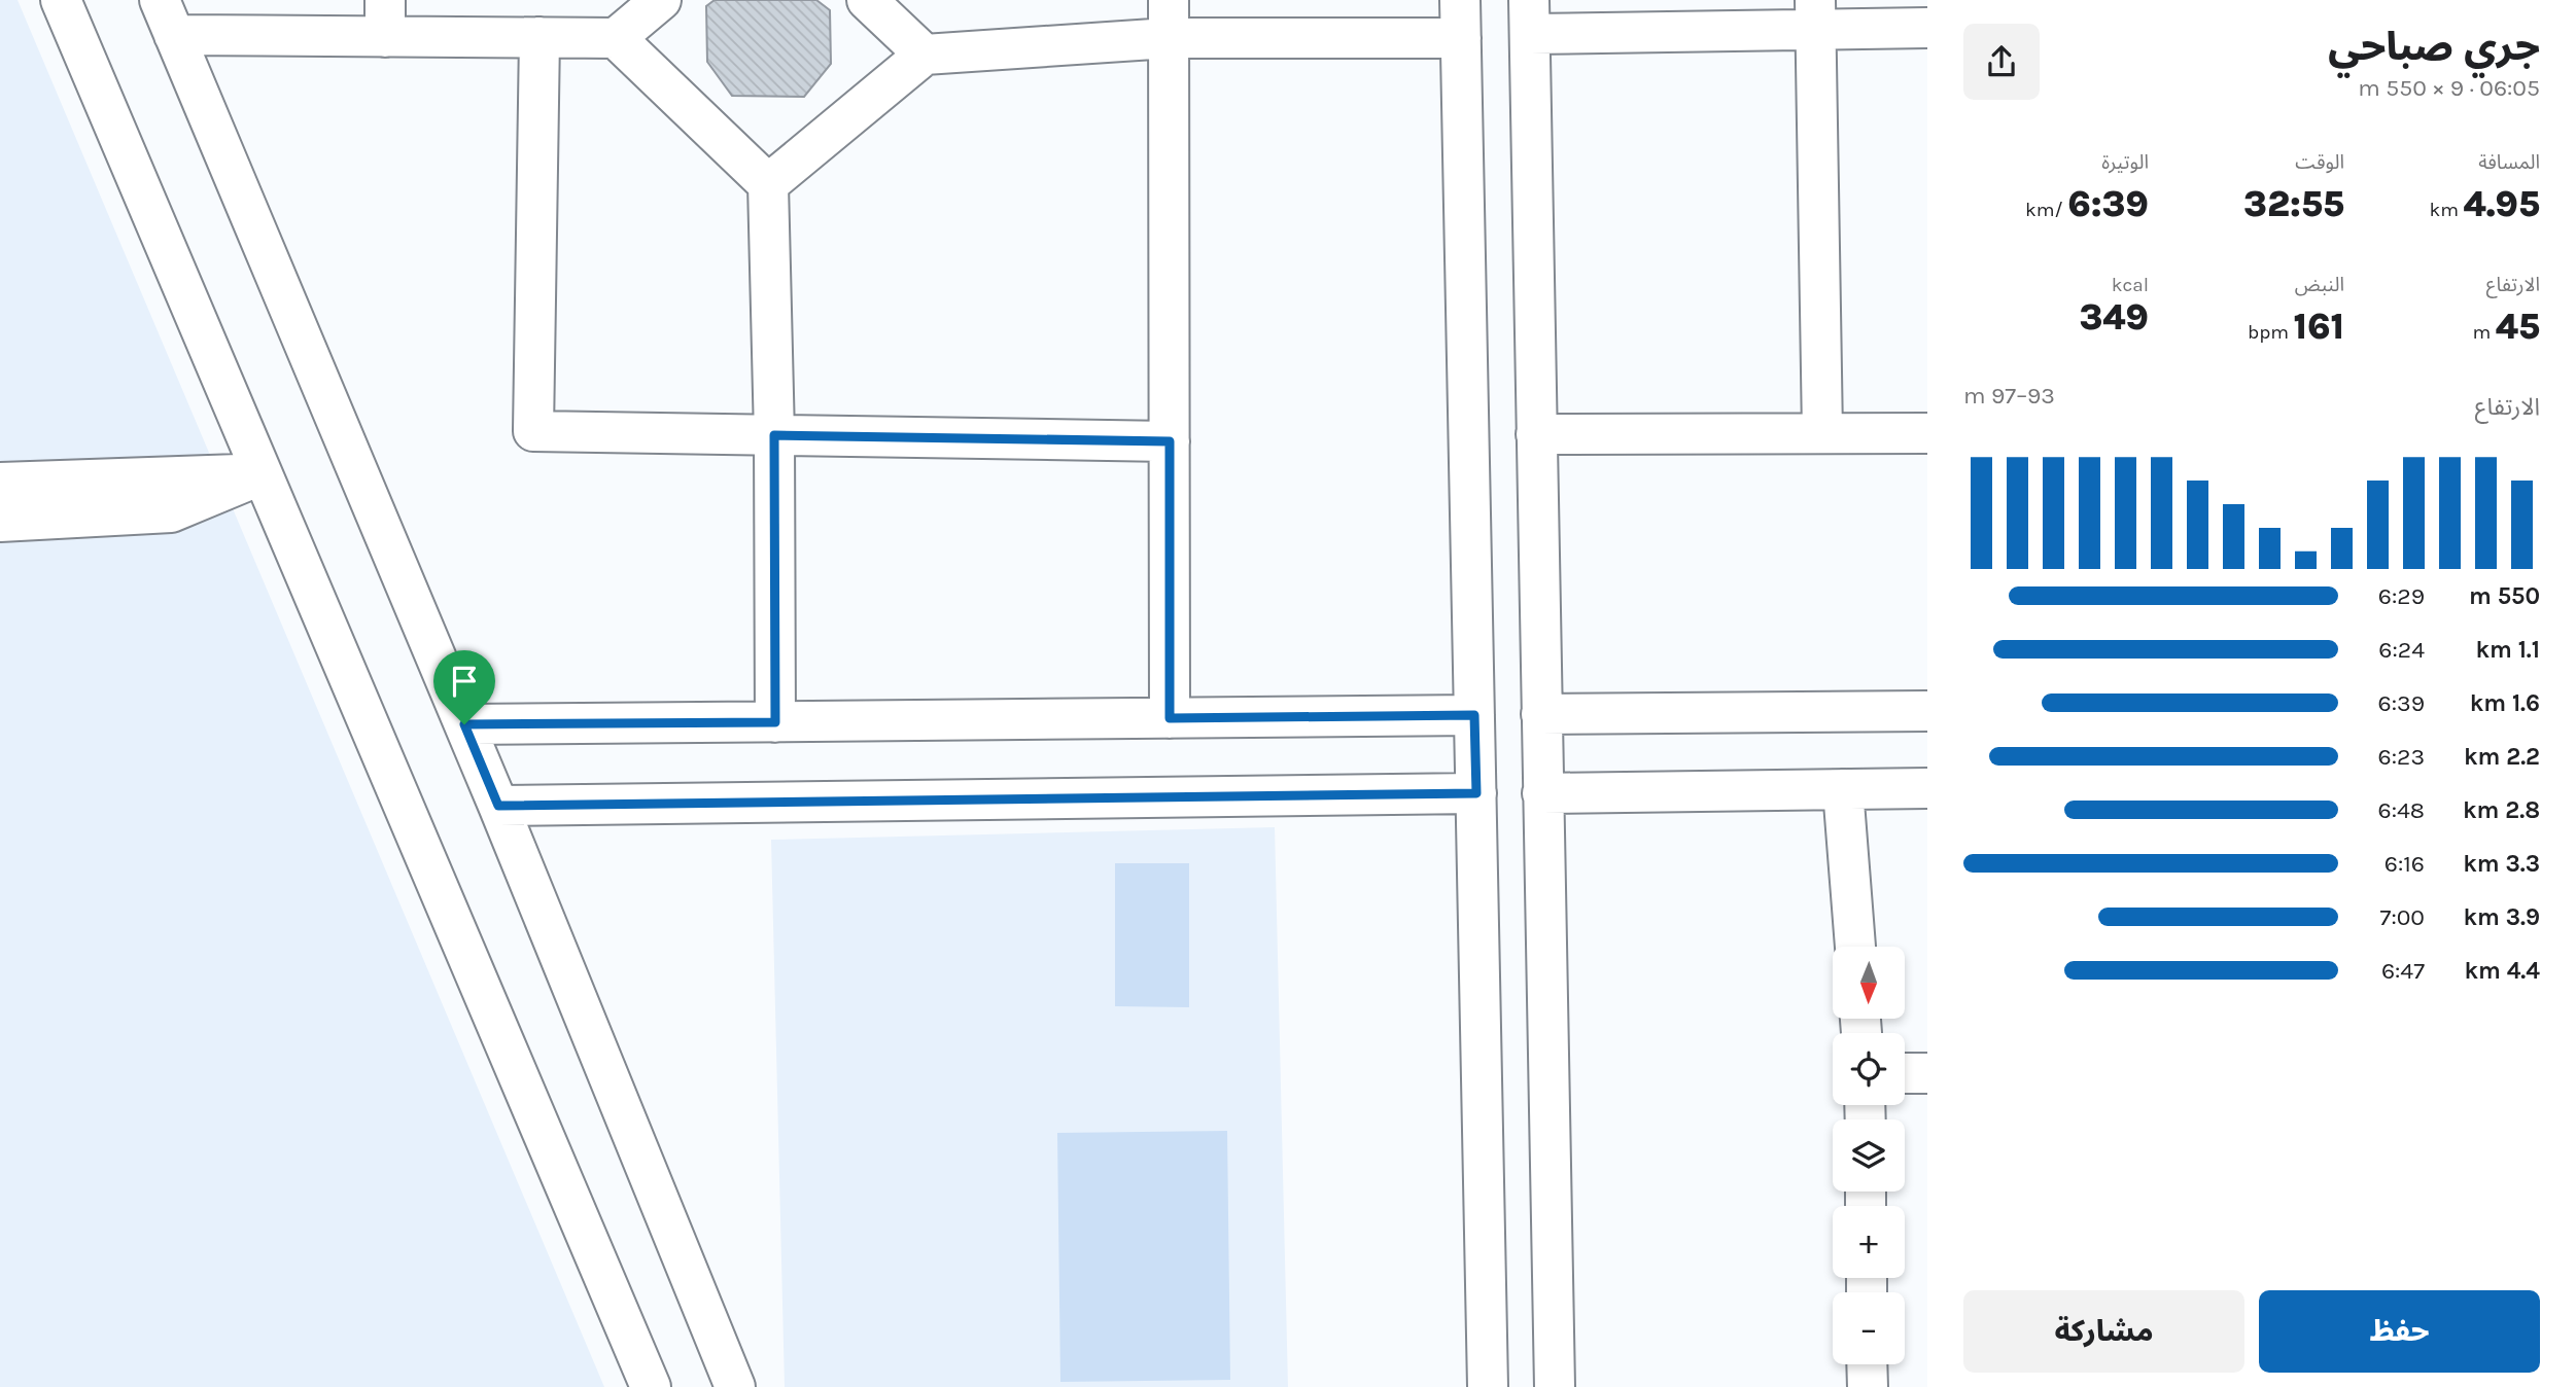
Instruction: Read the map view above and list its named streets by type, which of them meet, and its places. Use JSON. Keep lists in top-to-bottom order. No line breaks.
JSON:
{"north":"bottom","page":{"heading":["جري صباحي","06:05 · 9 × 550 m"],"stats":[["المسافة","4.95 km"],["الوقت","32:55"],["الوتيرة","6:39 /km"],["الارتفاع","45 m"],["النبض","161 bpm"],["kcal","349"]],"chart":["الارتفاع","93–97 m"],"list":[{"name":"550 m","note":"6:29"},{"name":"1.1 km","note":"6:24"},{"name":"1.6 km","note":"6:39"},{"name":"2.2 km","note":"6:23"},{"name":"2.8 km","note":"6:48"},{"name":"3.3 km","note":"6:16"},{"name":"3.9 km","note":"7:00"},{"name":"4.4 km","note":"6:47"}],"map_buttons":["+","−"],"buttons":["حفظ","مشاركة"]}}
